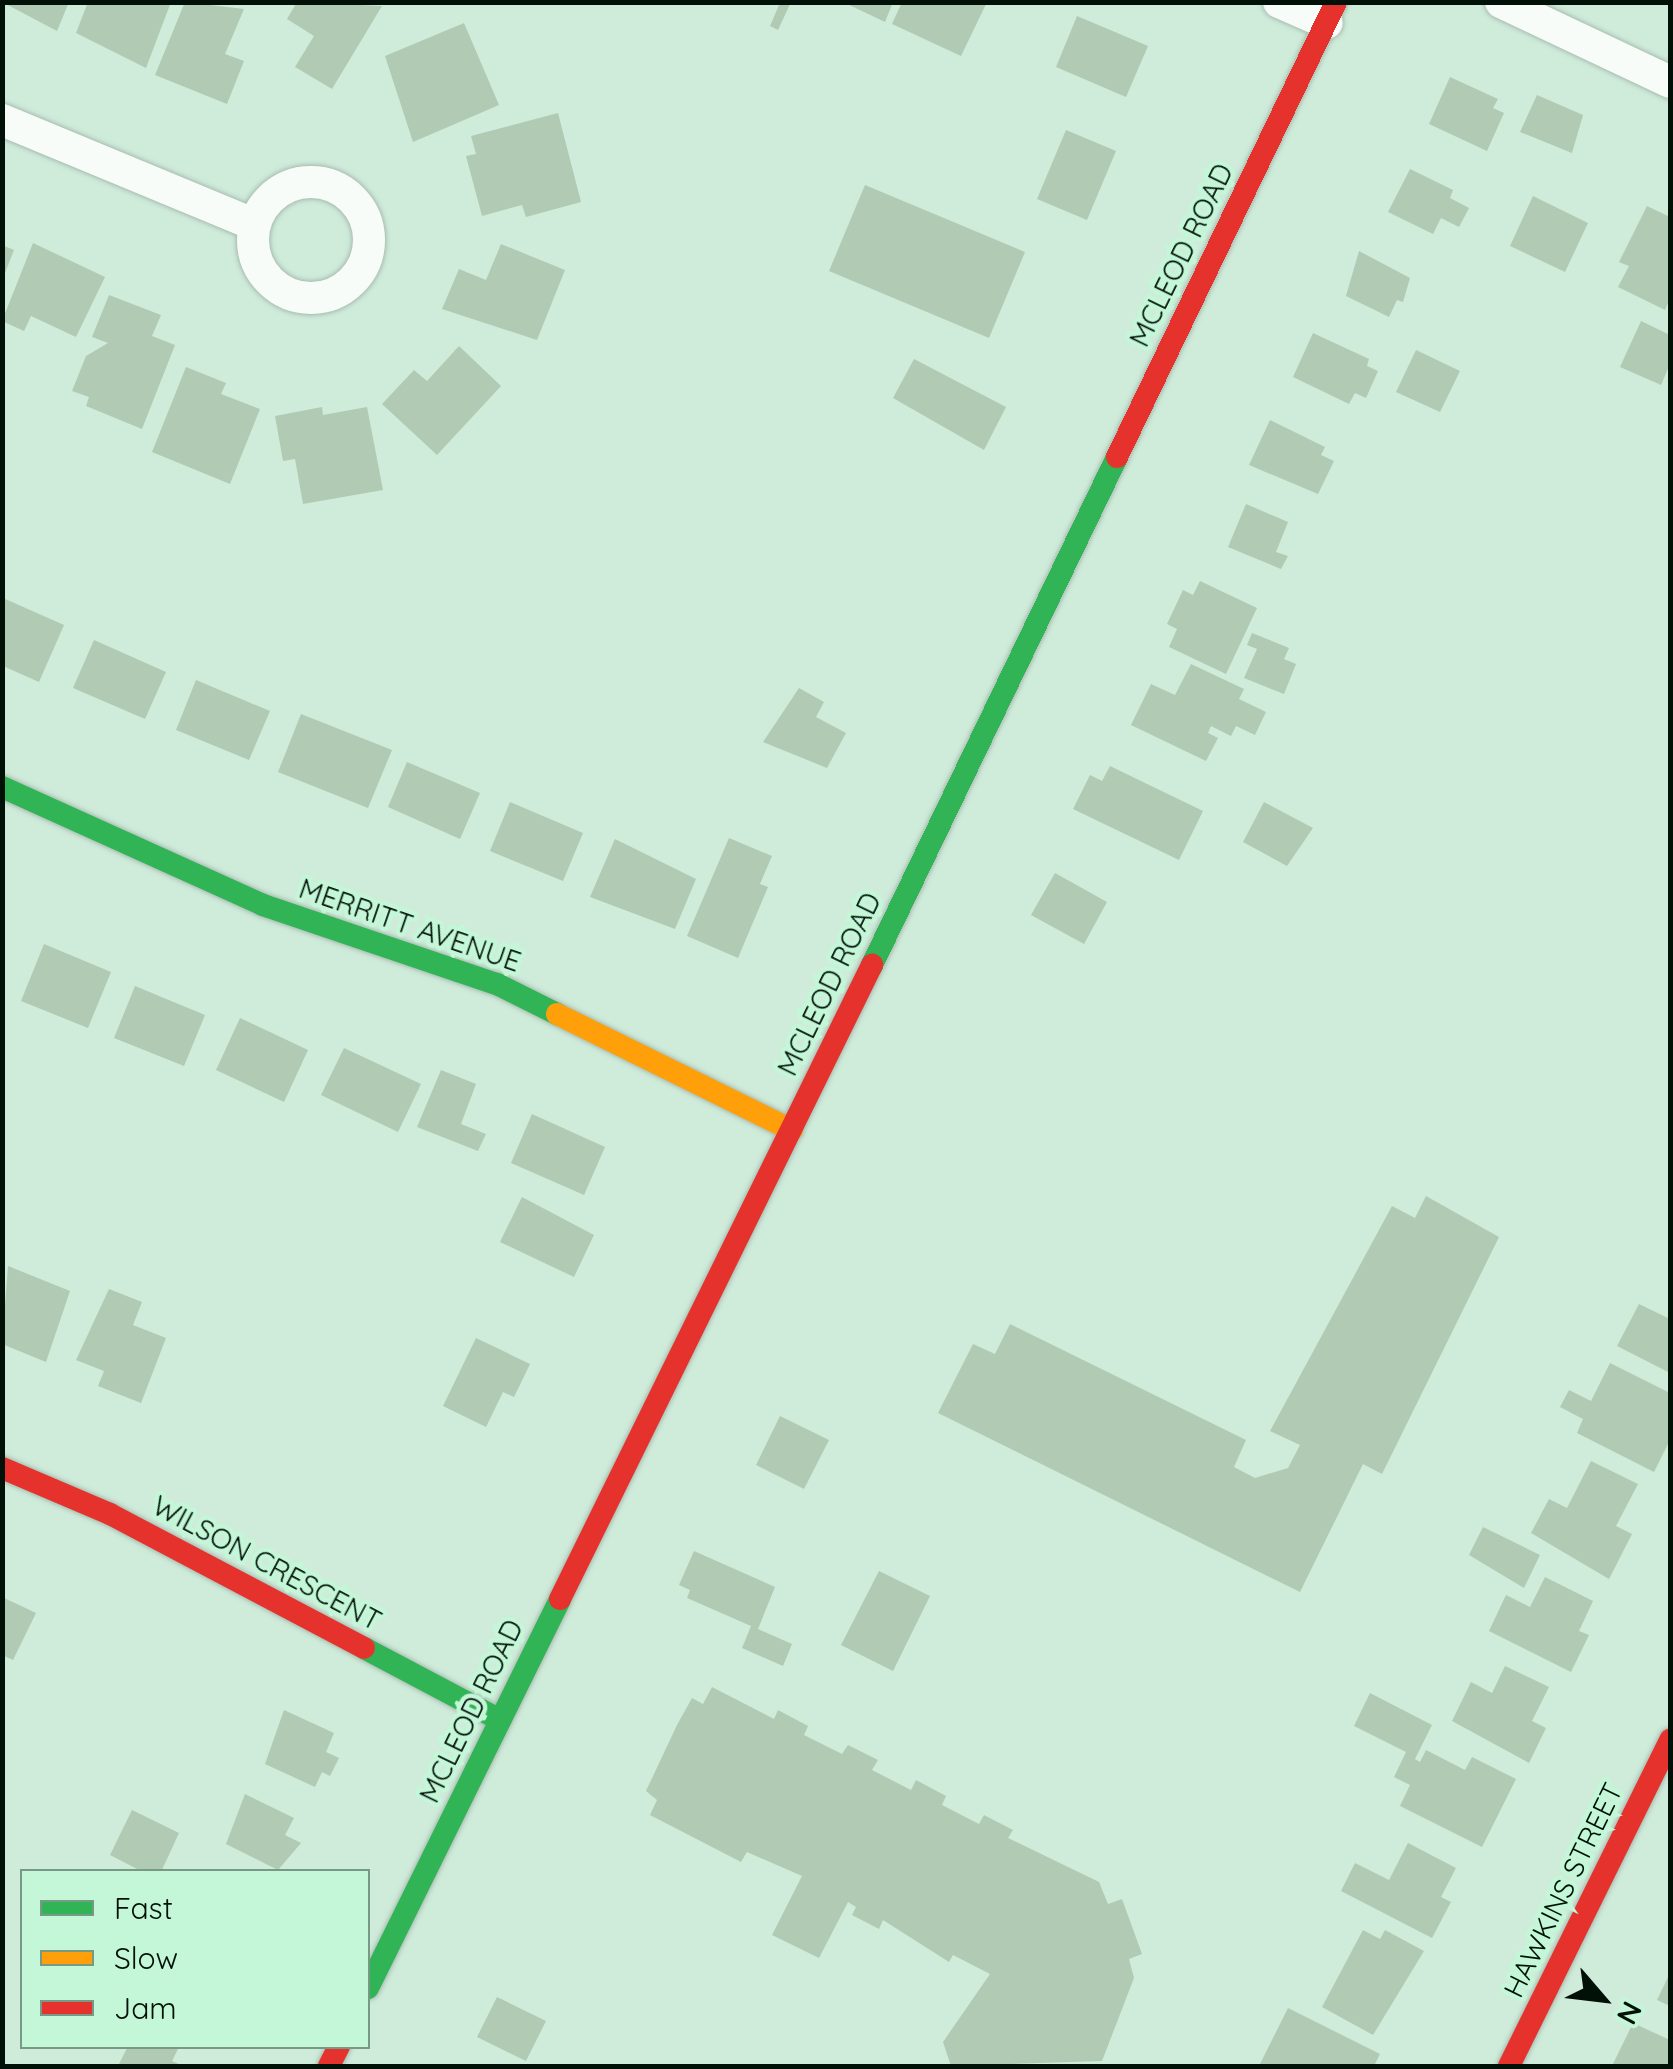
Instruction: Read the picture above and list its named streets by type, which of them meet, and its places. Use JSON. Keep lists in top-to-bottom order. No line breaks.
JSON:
{"streets":{"main road":["MCLEOD ROAD","MERRITT AVENUE","WILSON CRESCENT","HAWKINS STREET"]},"crossings":[["MCLEOD ROAD","MERRITT AVENUE"],["MCLEOD ROAD","WILSON CRESCENT"]],"legend":["Fast","Slow","Jam"],"north":"bottom right"}
